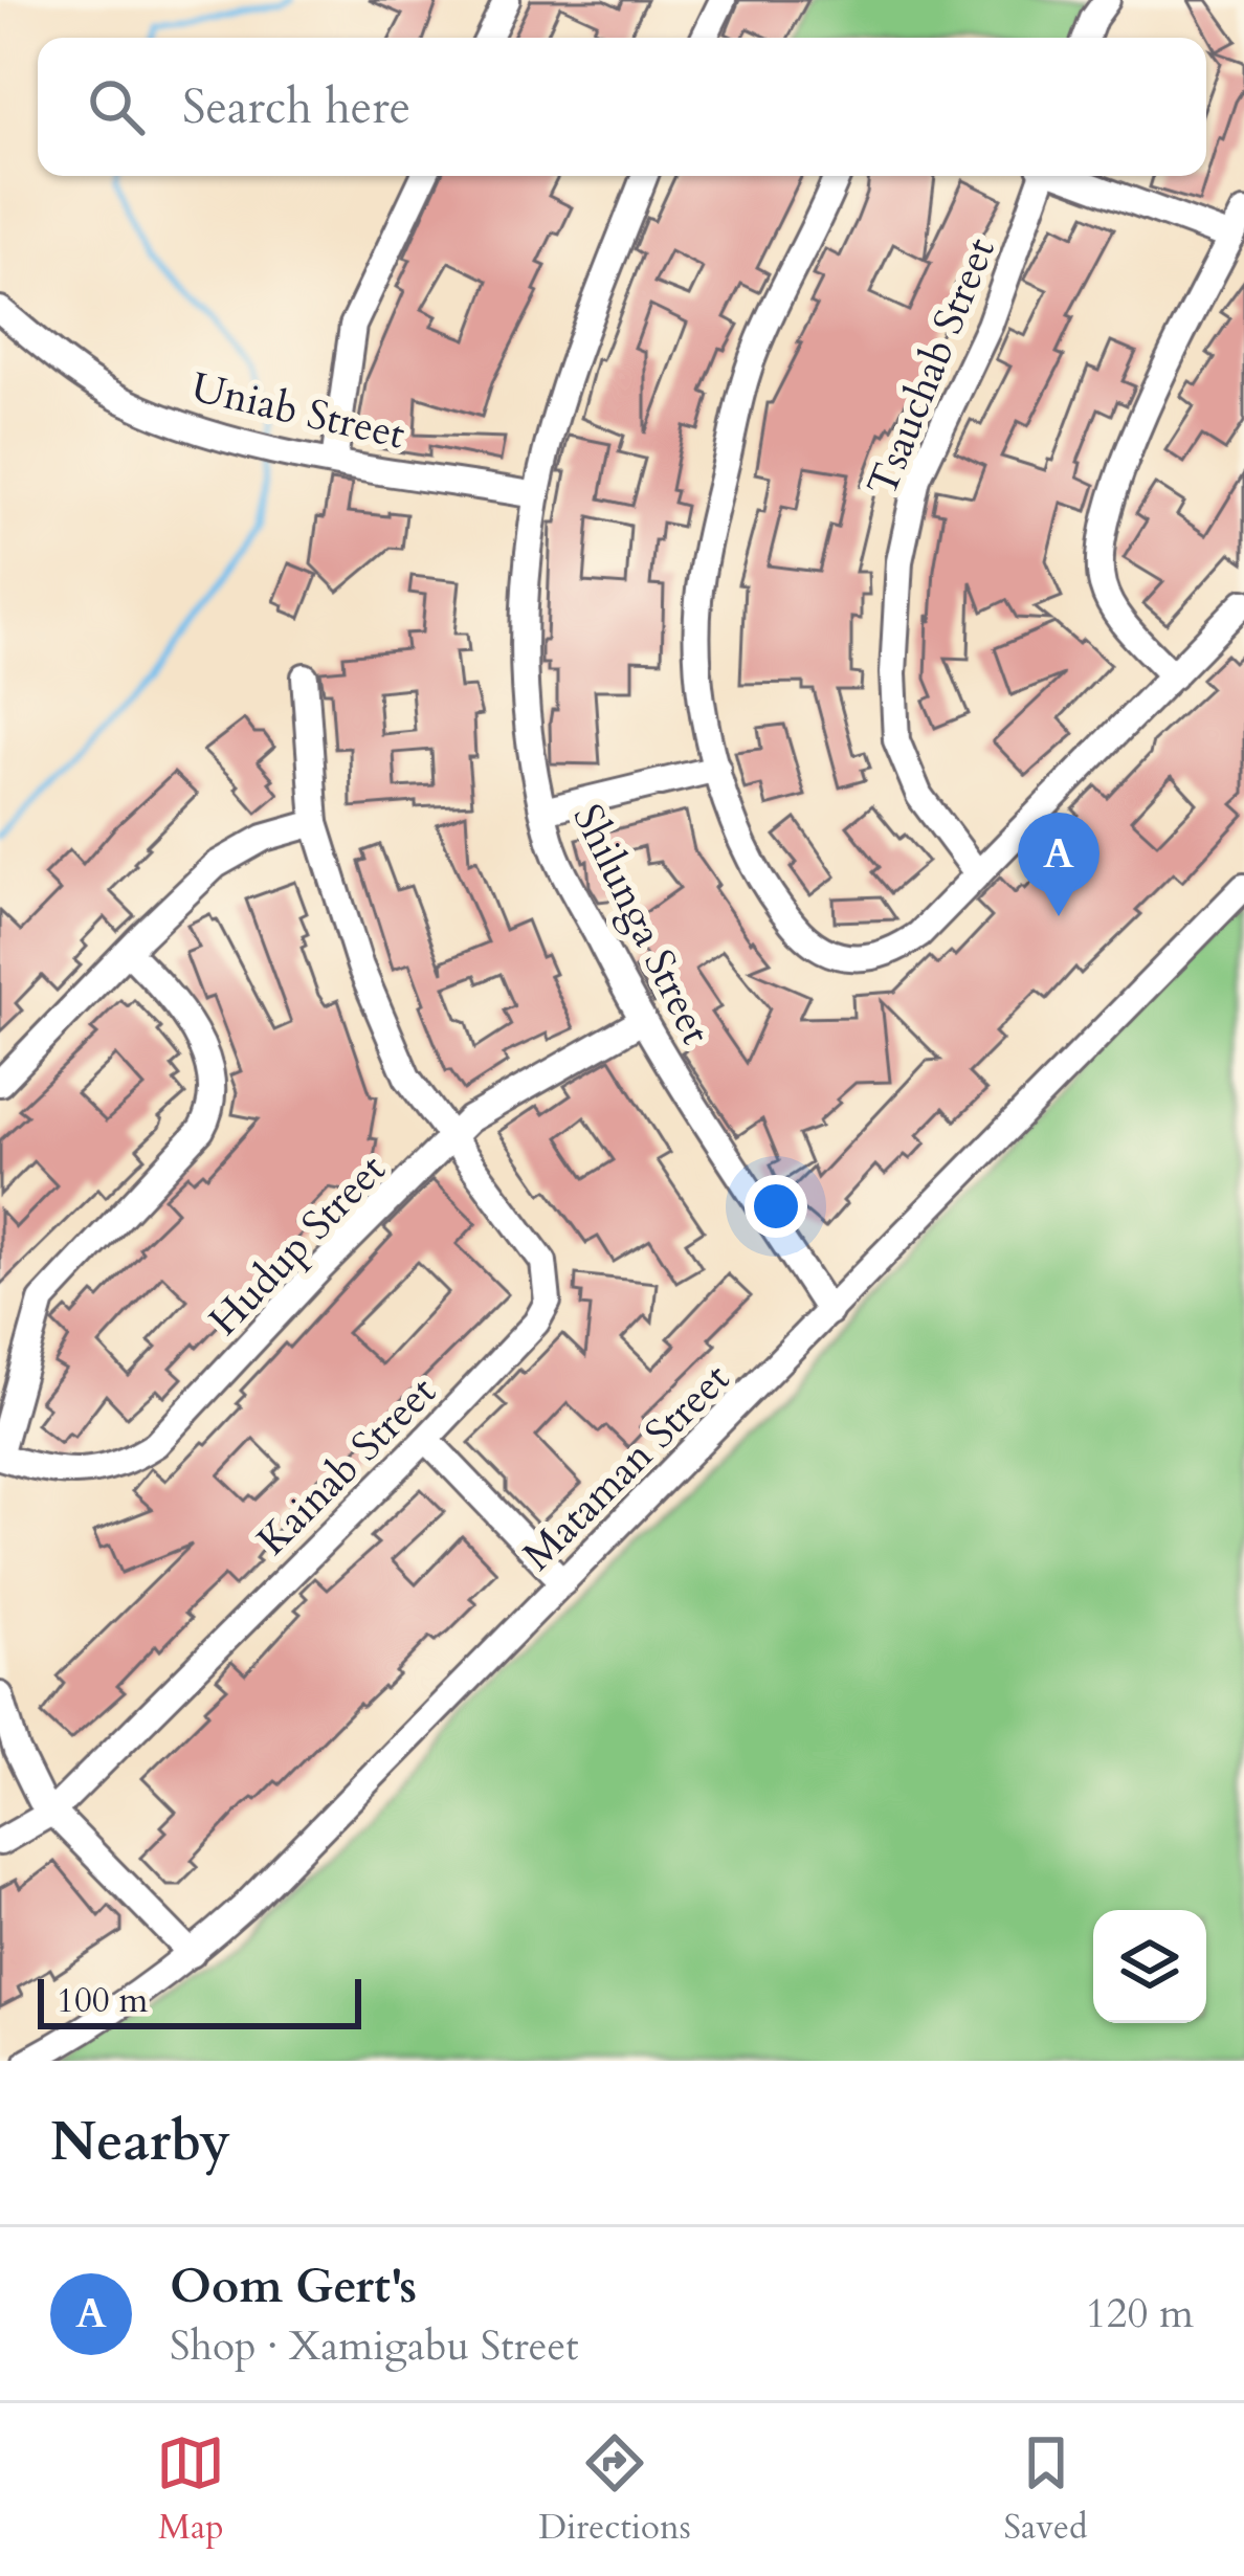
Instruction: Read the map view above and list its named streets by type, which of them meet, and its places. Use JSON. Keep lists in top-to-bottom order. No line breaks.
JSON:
{"streets":{"street":["Tsauchab Street","Uniab Street","Shilunga Street","Hudup Street","Kainab Street","Mataman Street"]},"crossings":[["Uniab Street","Shilunga Street"],["Shilunga Street","Hudup Street"],["Shilunga Street","Mataman Street"],["Hudup Street","Kainab Street"]],"scale_bar":"100 m","page":{"search":"Search here","pins":"A","scale":"100 m","heading":"Nearby","list":[{"mark":"A","name":"Oom Gert's","note":"Shop · Xamigabu Street","value":"120 m"}],"nav":["Map","Directions","Saved"]}}
